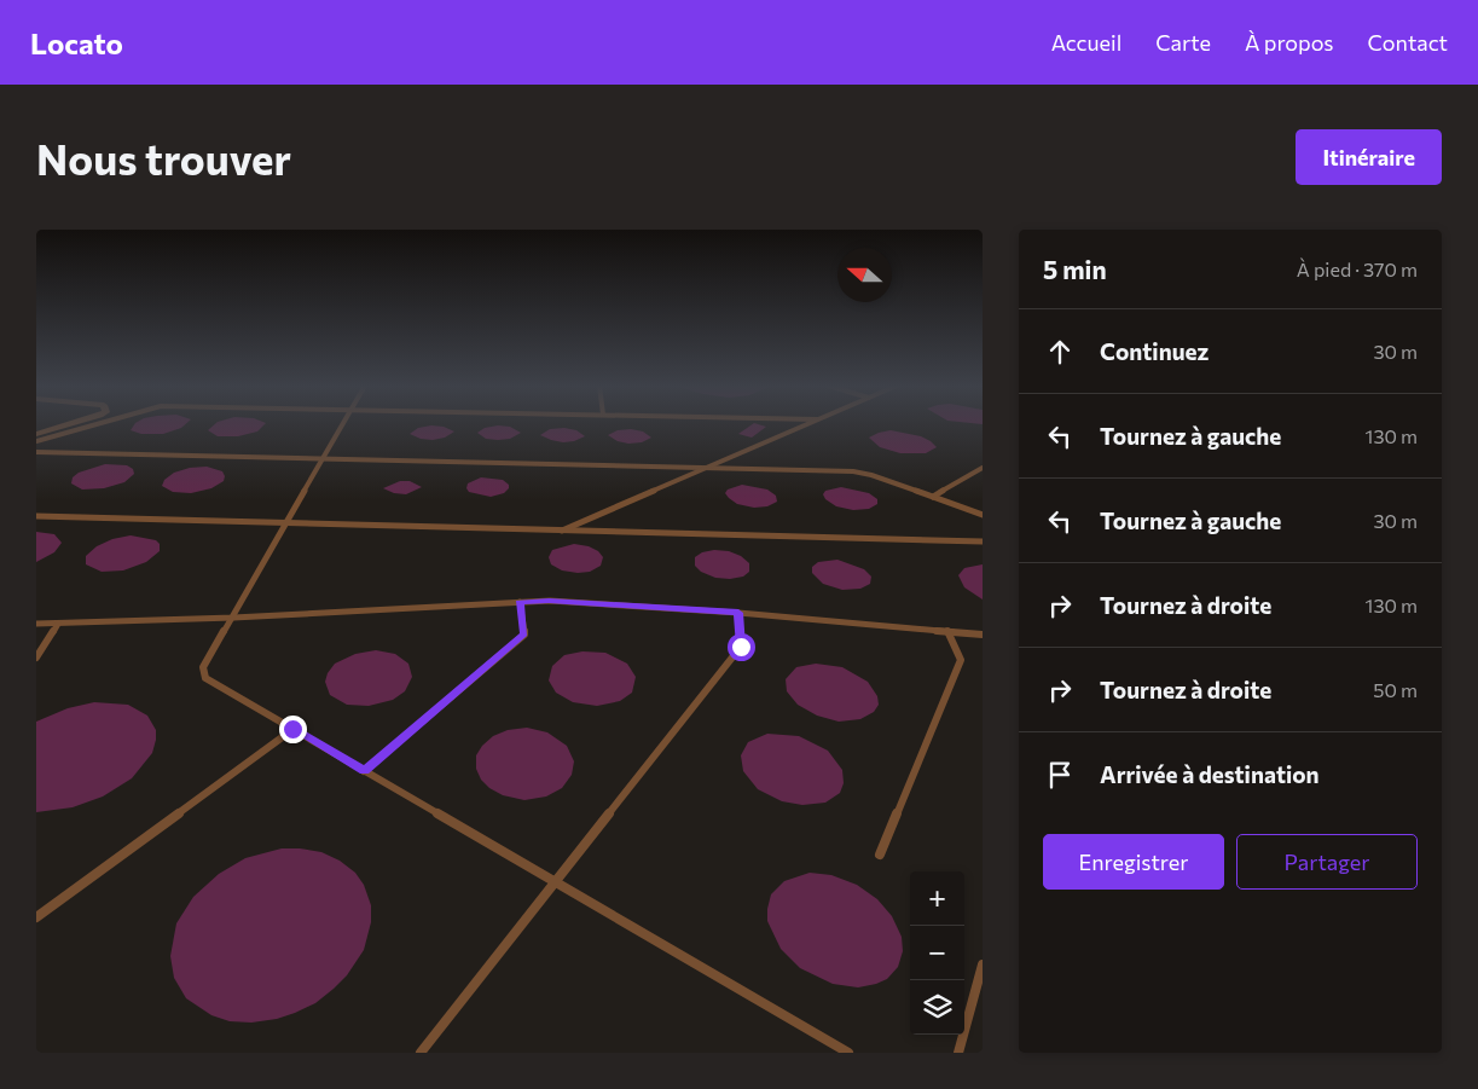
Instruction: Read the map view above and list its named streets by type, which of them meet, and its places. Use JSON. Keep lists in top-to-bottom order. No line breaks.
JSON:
{"north":"left","page":{"header":"Locato","nav":["Accueil","Carte","À propos","Contact"],"buttons":["Itinéraire",["Enregistrer","Partager"]],"title":"Nous trouver","heading":["5 min","À pied · 370 m"],"list":[["Continuez","30 m"],["Tournez à gauche","130 m"],["Tournez à gauche","30 m"],["Tournez à droite","130 m"],["Tournez à droite","50 m"],"Arrivée à destination"],"map_buttons":["+","−"]}}
